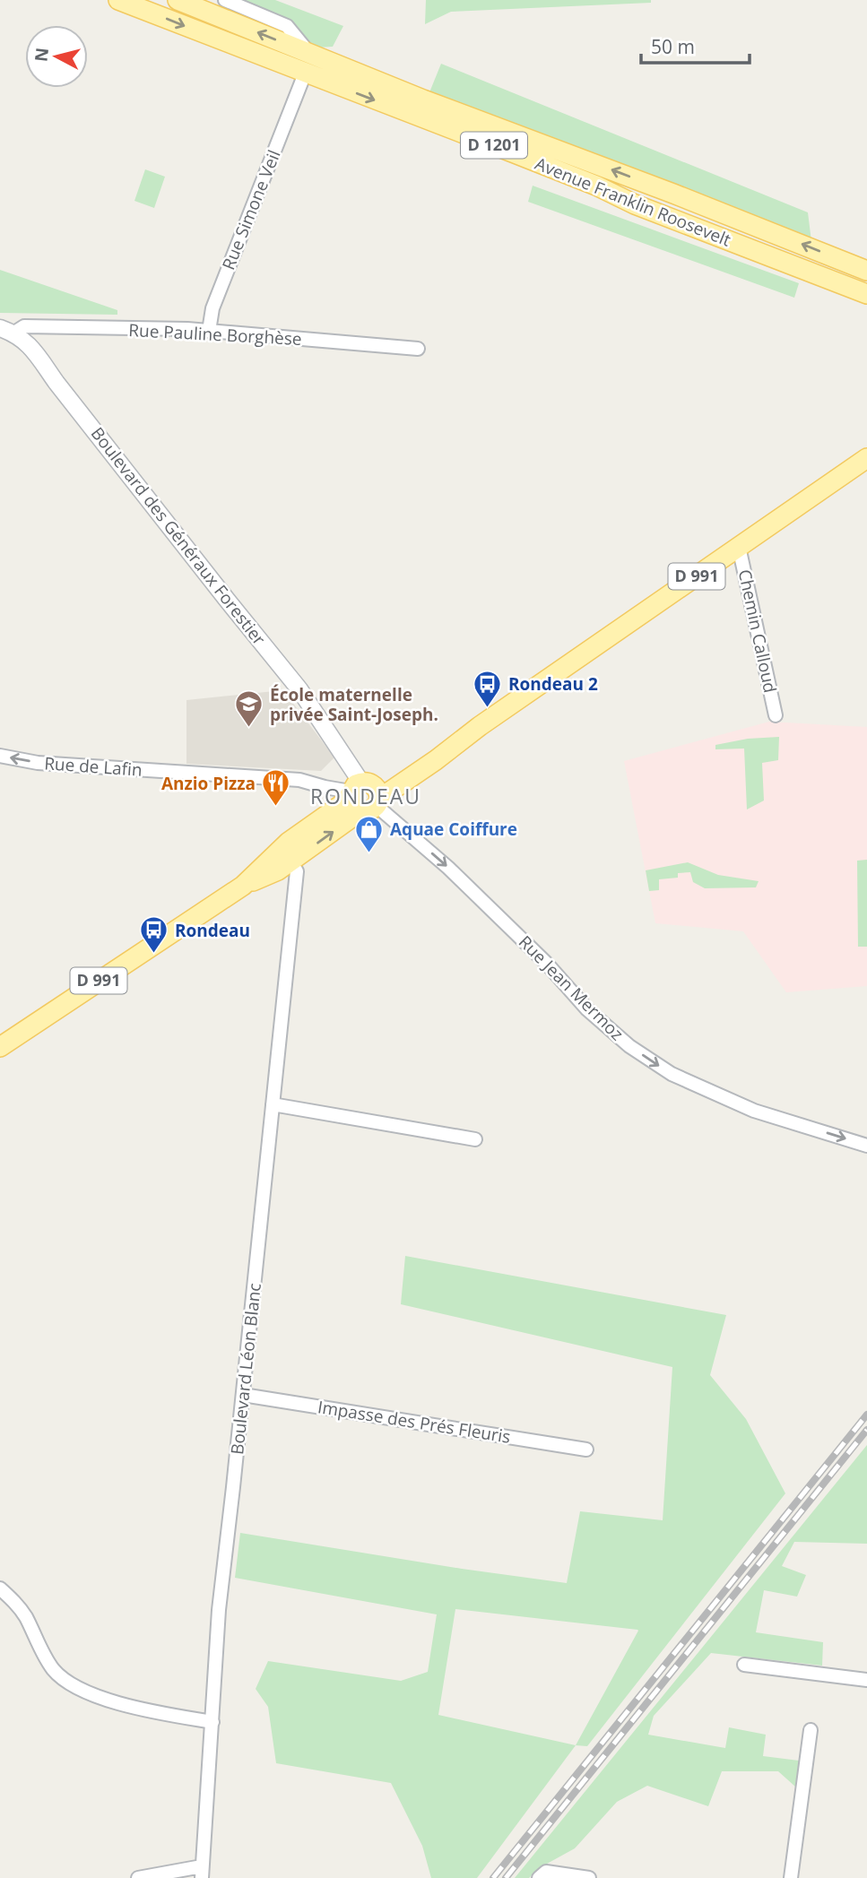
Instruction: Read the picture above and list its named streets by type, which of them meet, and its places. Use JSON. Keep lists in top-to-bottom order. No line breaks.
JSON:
{"streets":{"main road":["D 1201","Avenue Franklin Roosevelt","D 991"],"street":["Rue Simone Veil","Rue Pauline Borghèse","Boulevard des Généraux Forestier","Chemin Calloud","Rue de Lafin","Rue Jean Mermoz","Boulevard Léon Blanc","Impasse des Prés Fleuris"]},"crossings":[["Avenue Franklin Roosevelt","Rue Simone Veil"],["Rue Simone Veil","Rue Pauline Borghèse"],["Rue Pauline Borghèse","Boulevard des Généraux Forestier"],["Boulevard des Généraux Forestier","D 991"],["Boulevard des Généraux Forestier","Rue de Lafin"],["Boulevard des Généraux Forestier","Rue Jean Mermoz"],["D 991","Chemin Calloud"],["D 991","Rue de Lafin"],["D 991","Rue Jean Mermoz"],["D 991","Boulevard Léon Blanc"],["Rue de Lafin","Rue Jean Mermoz"],["Boulevard Léon Blanc","Impasse des Prés Fleuris"]],"one_way":["Rue de Lafin","Rue Jean Mermoz"],"districts":["RONDEAU"],"places":{"bus stop":["Rondeau 2","Rondeau"],"school or university":["École maternelle privée Saint-Joseph."],"restaurant":["Anzio Pizza"],"shop":["Aquae Coiffure"]},"scale_bar":"50 m","north":"left"}
